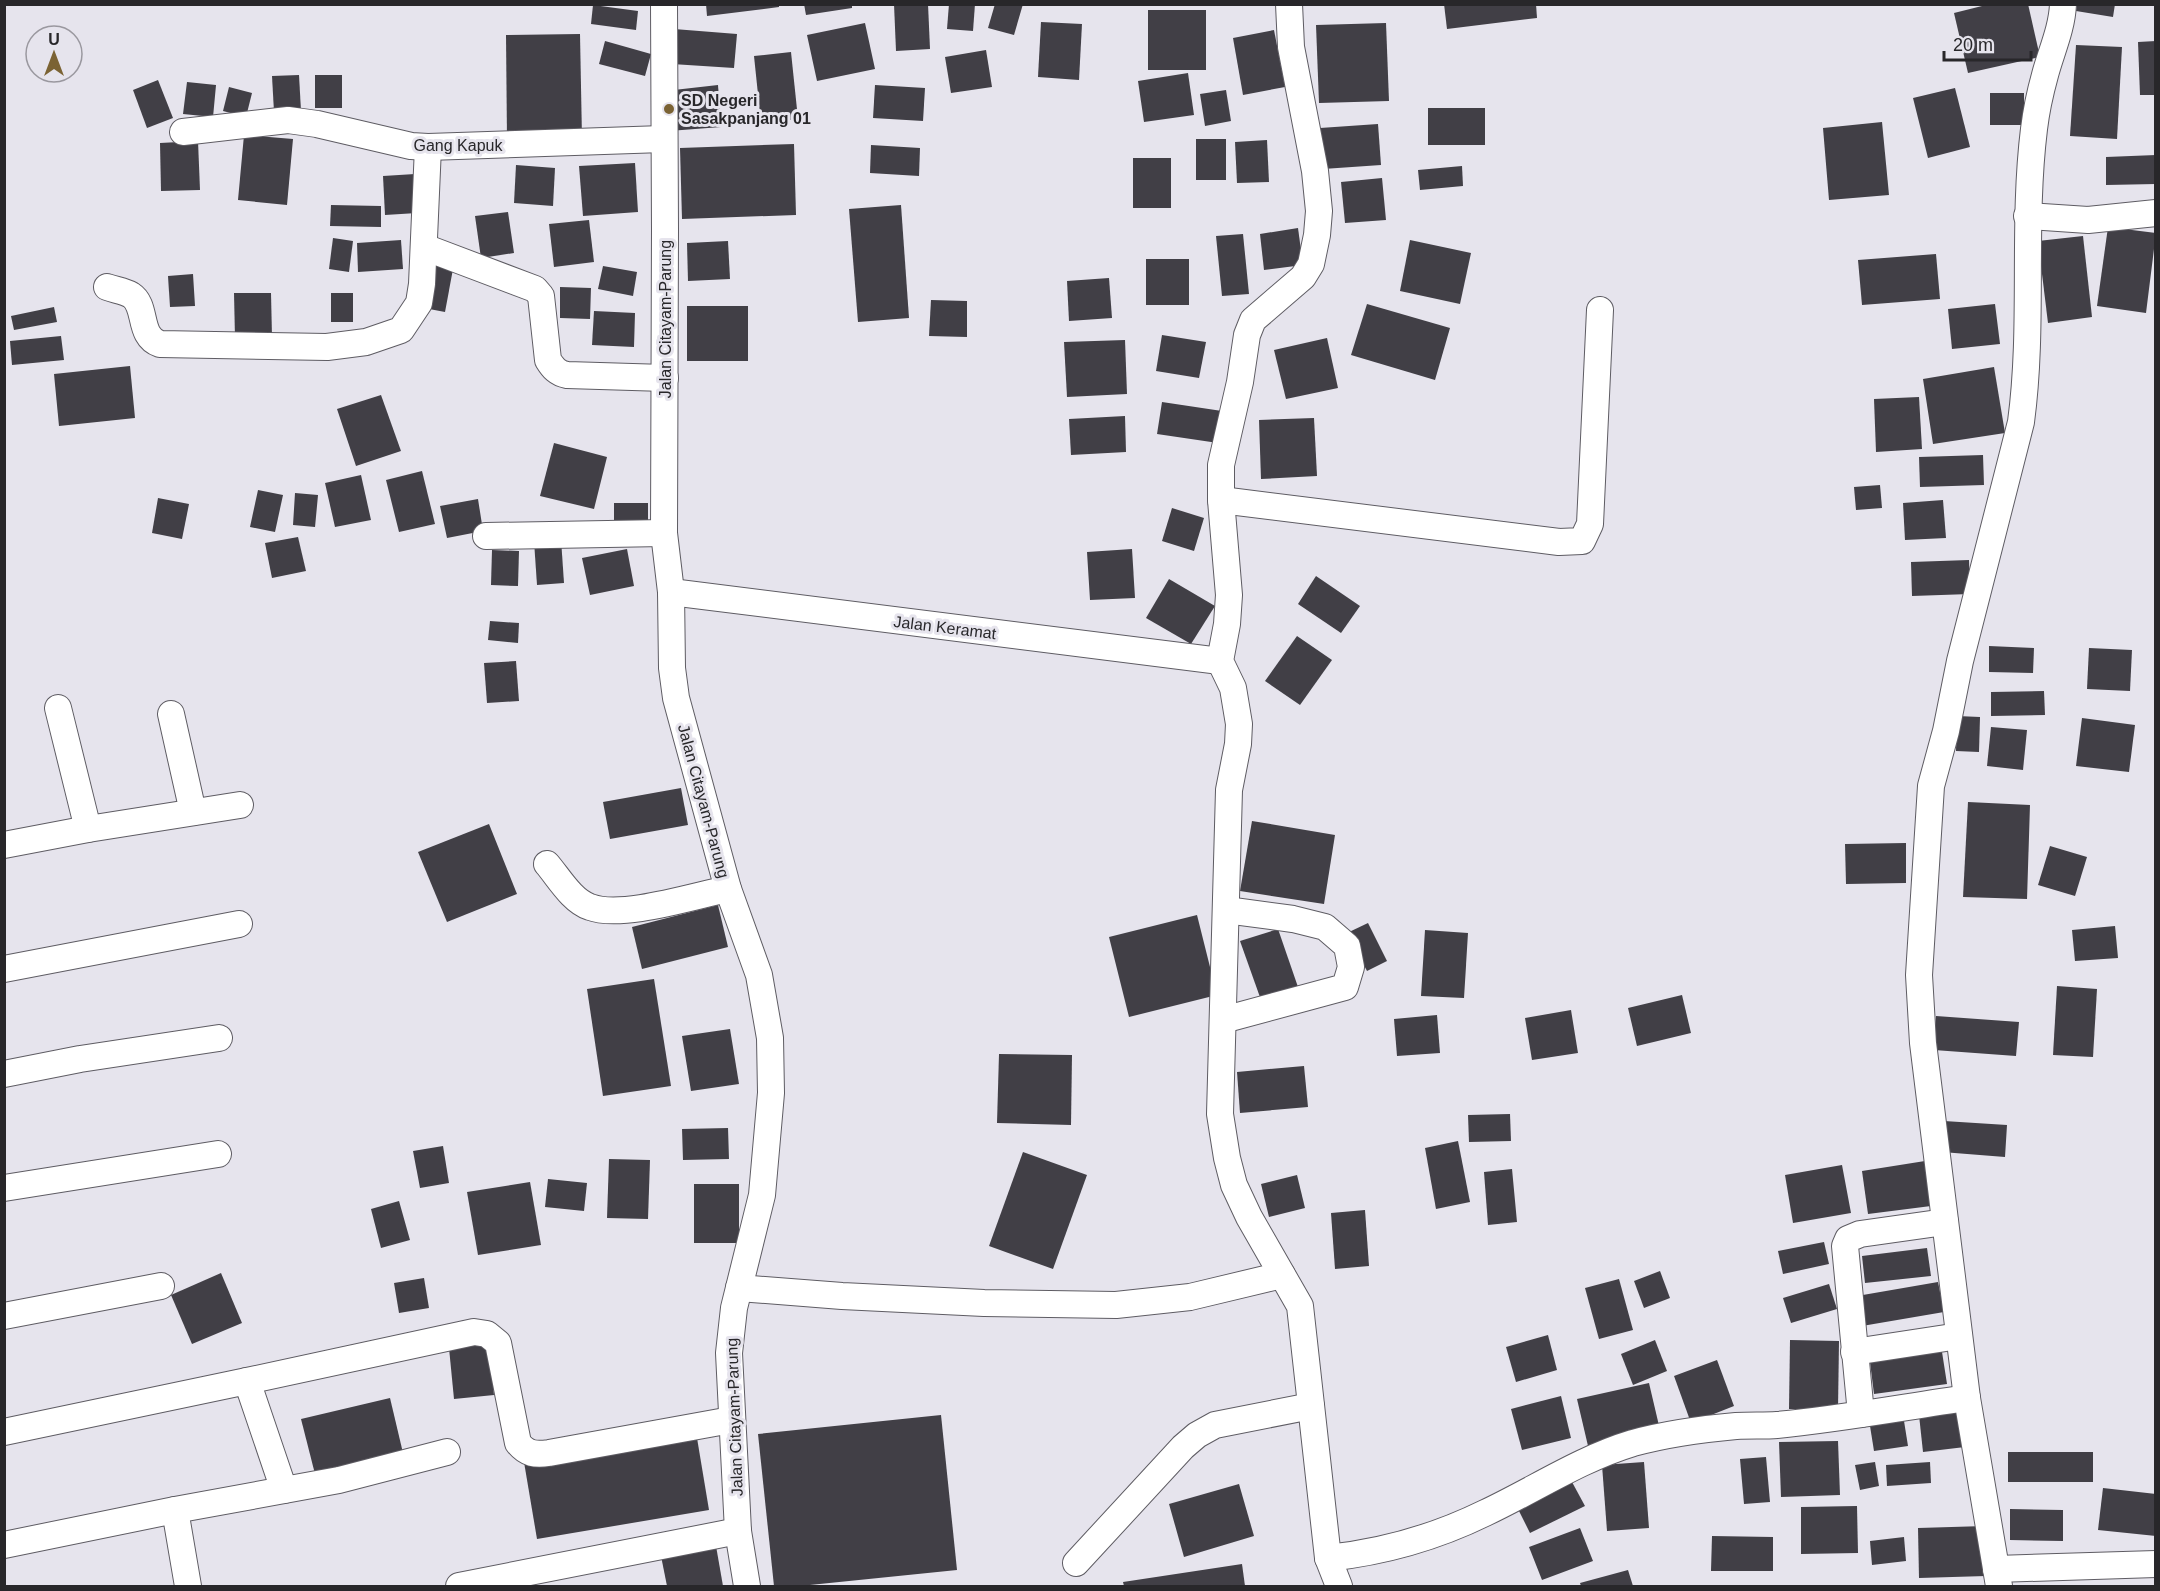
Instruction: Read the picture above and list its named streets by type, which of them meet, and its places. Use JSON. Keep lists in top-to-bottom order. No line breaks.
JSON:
{"streets":{"street":["Gang Kapuk","Jalan Citayam-Parung","Jalan Keramat"]},"crossings":[["Gang Kapuk","Jalan Citayam-Parung"],["Jalan Citayam-Parung","Jalan Keramat"]],"places":["SD Negeri Sasakpanjang 01"],"scale_bar":"20 m","north":"top"}
